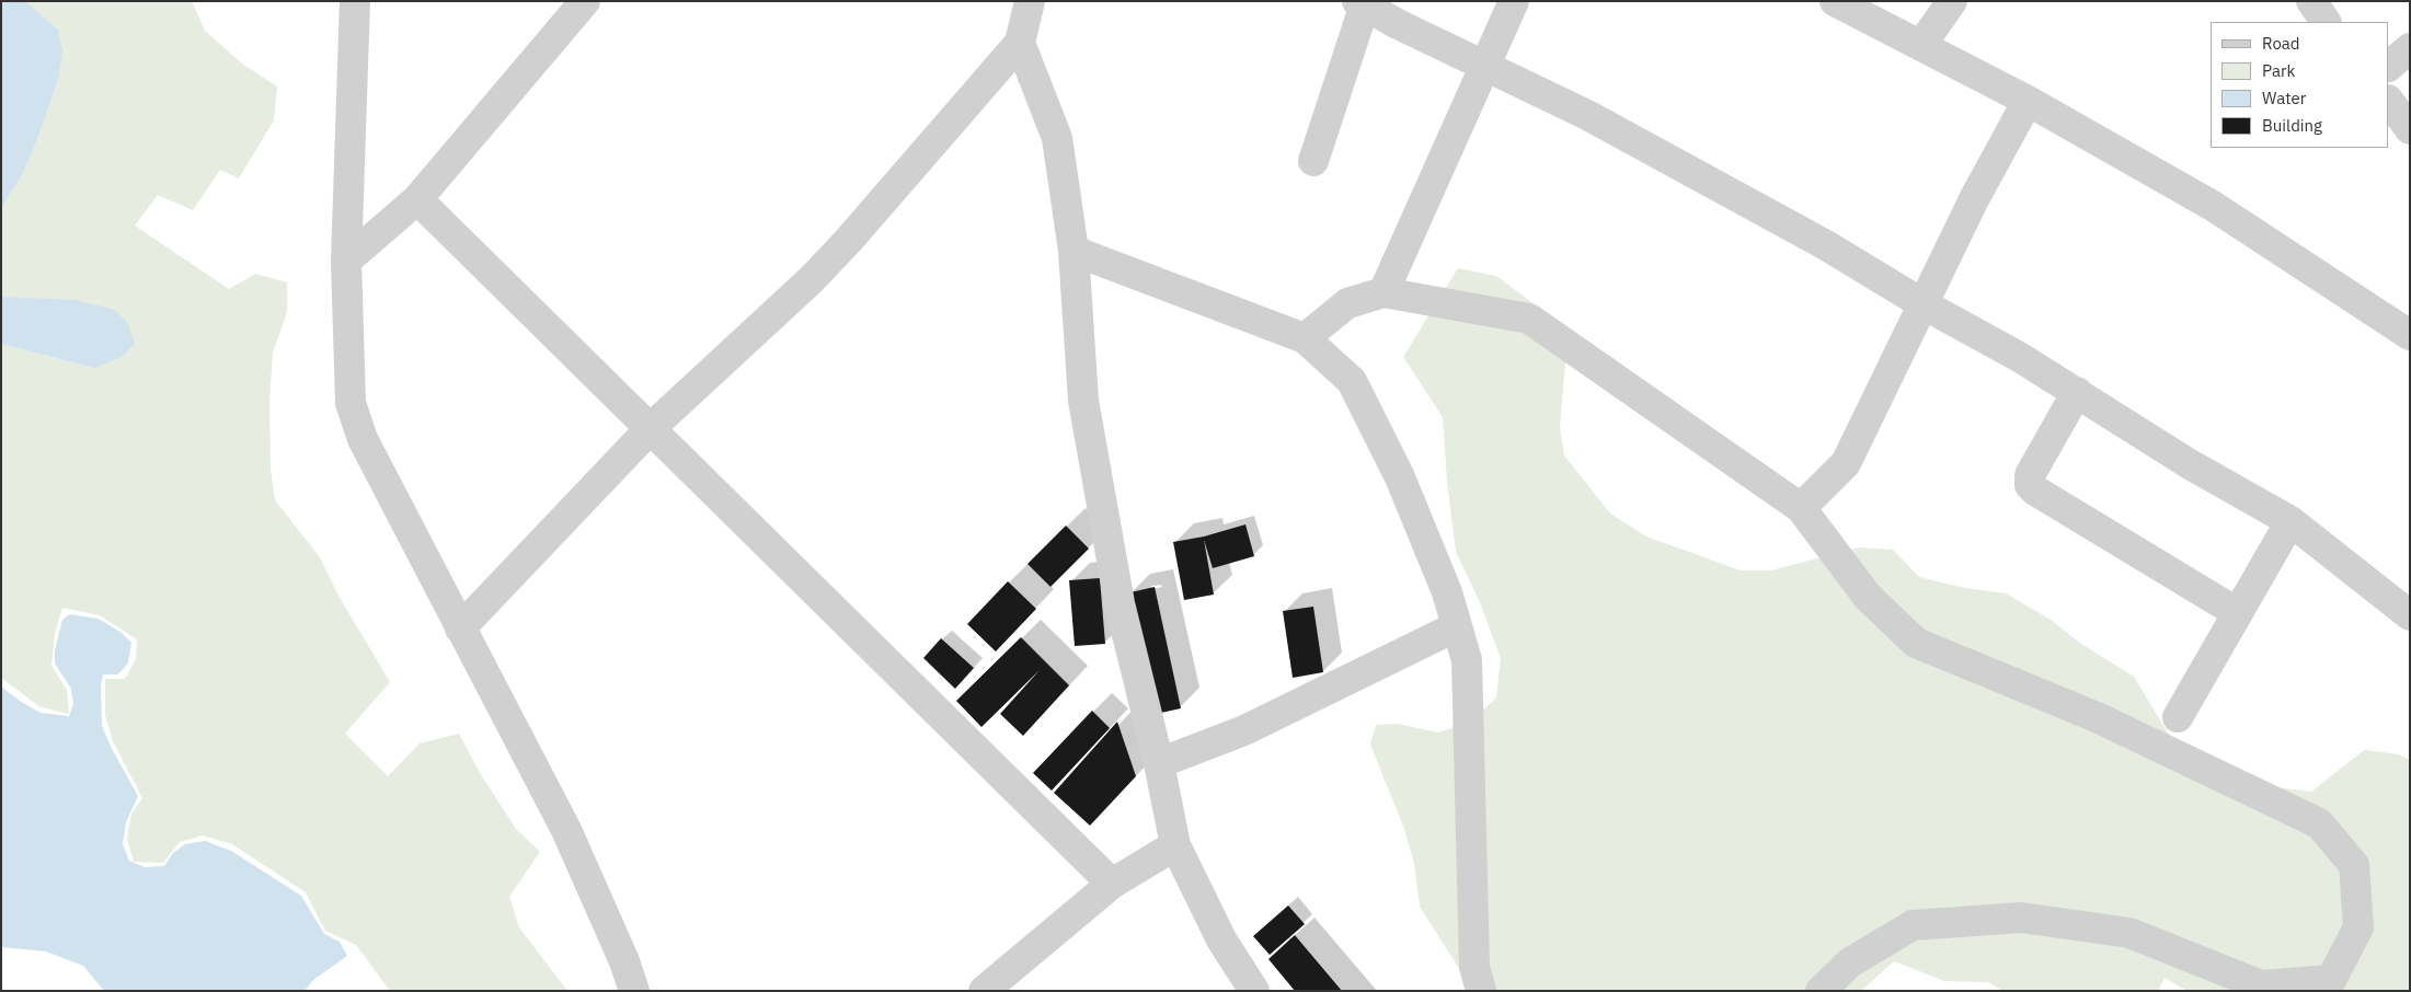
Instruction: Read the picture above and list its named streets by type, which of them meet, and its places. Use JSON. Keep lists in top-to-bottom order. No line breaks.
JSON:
{"legend":["Road","Park","Water","Building"]}
